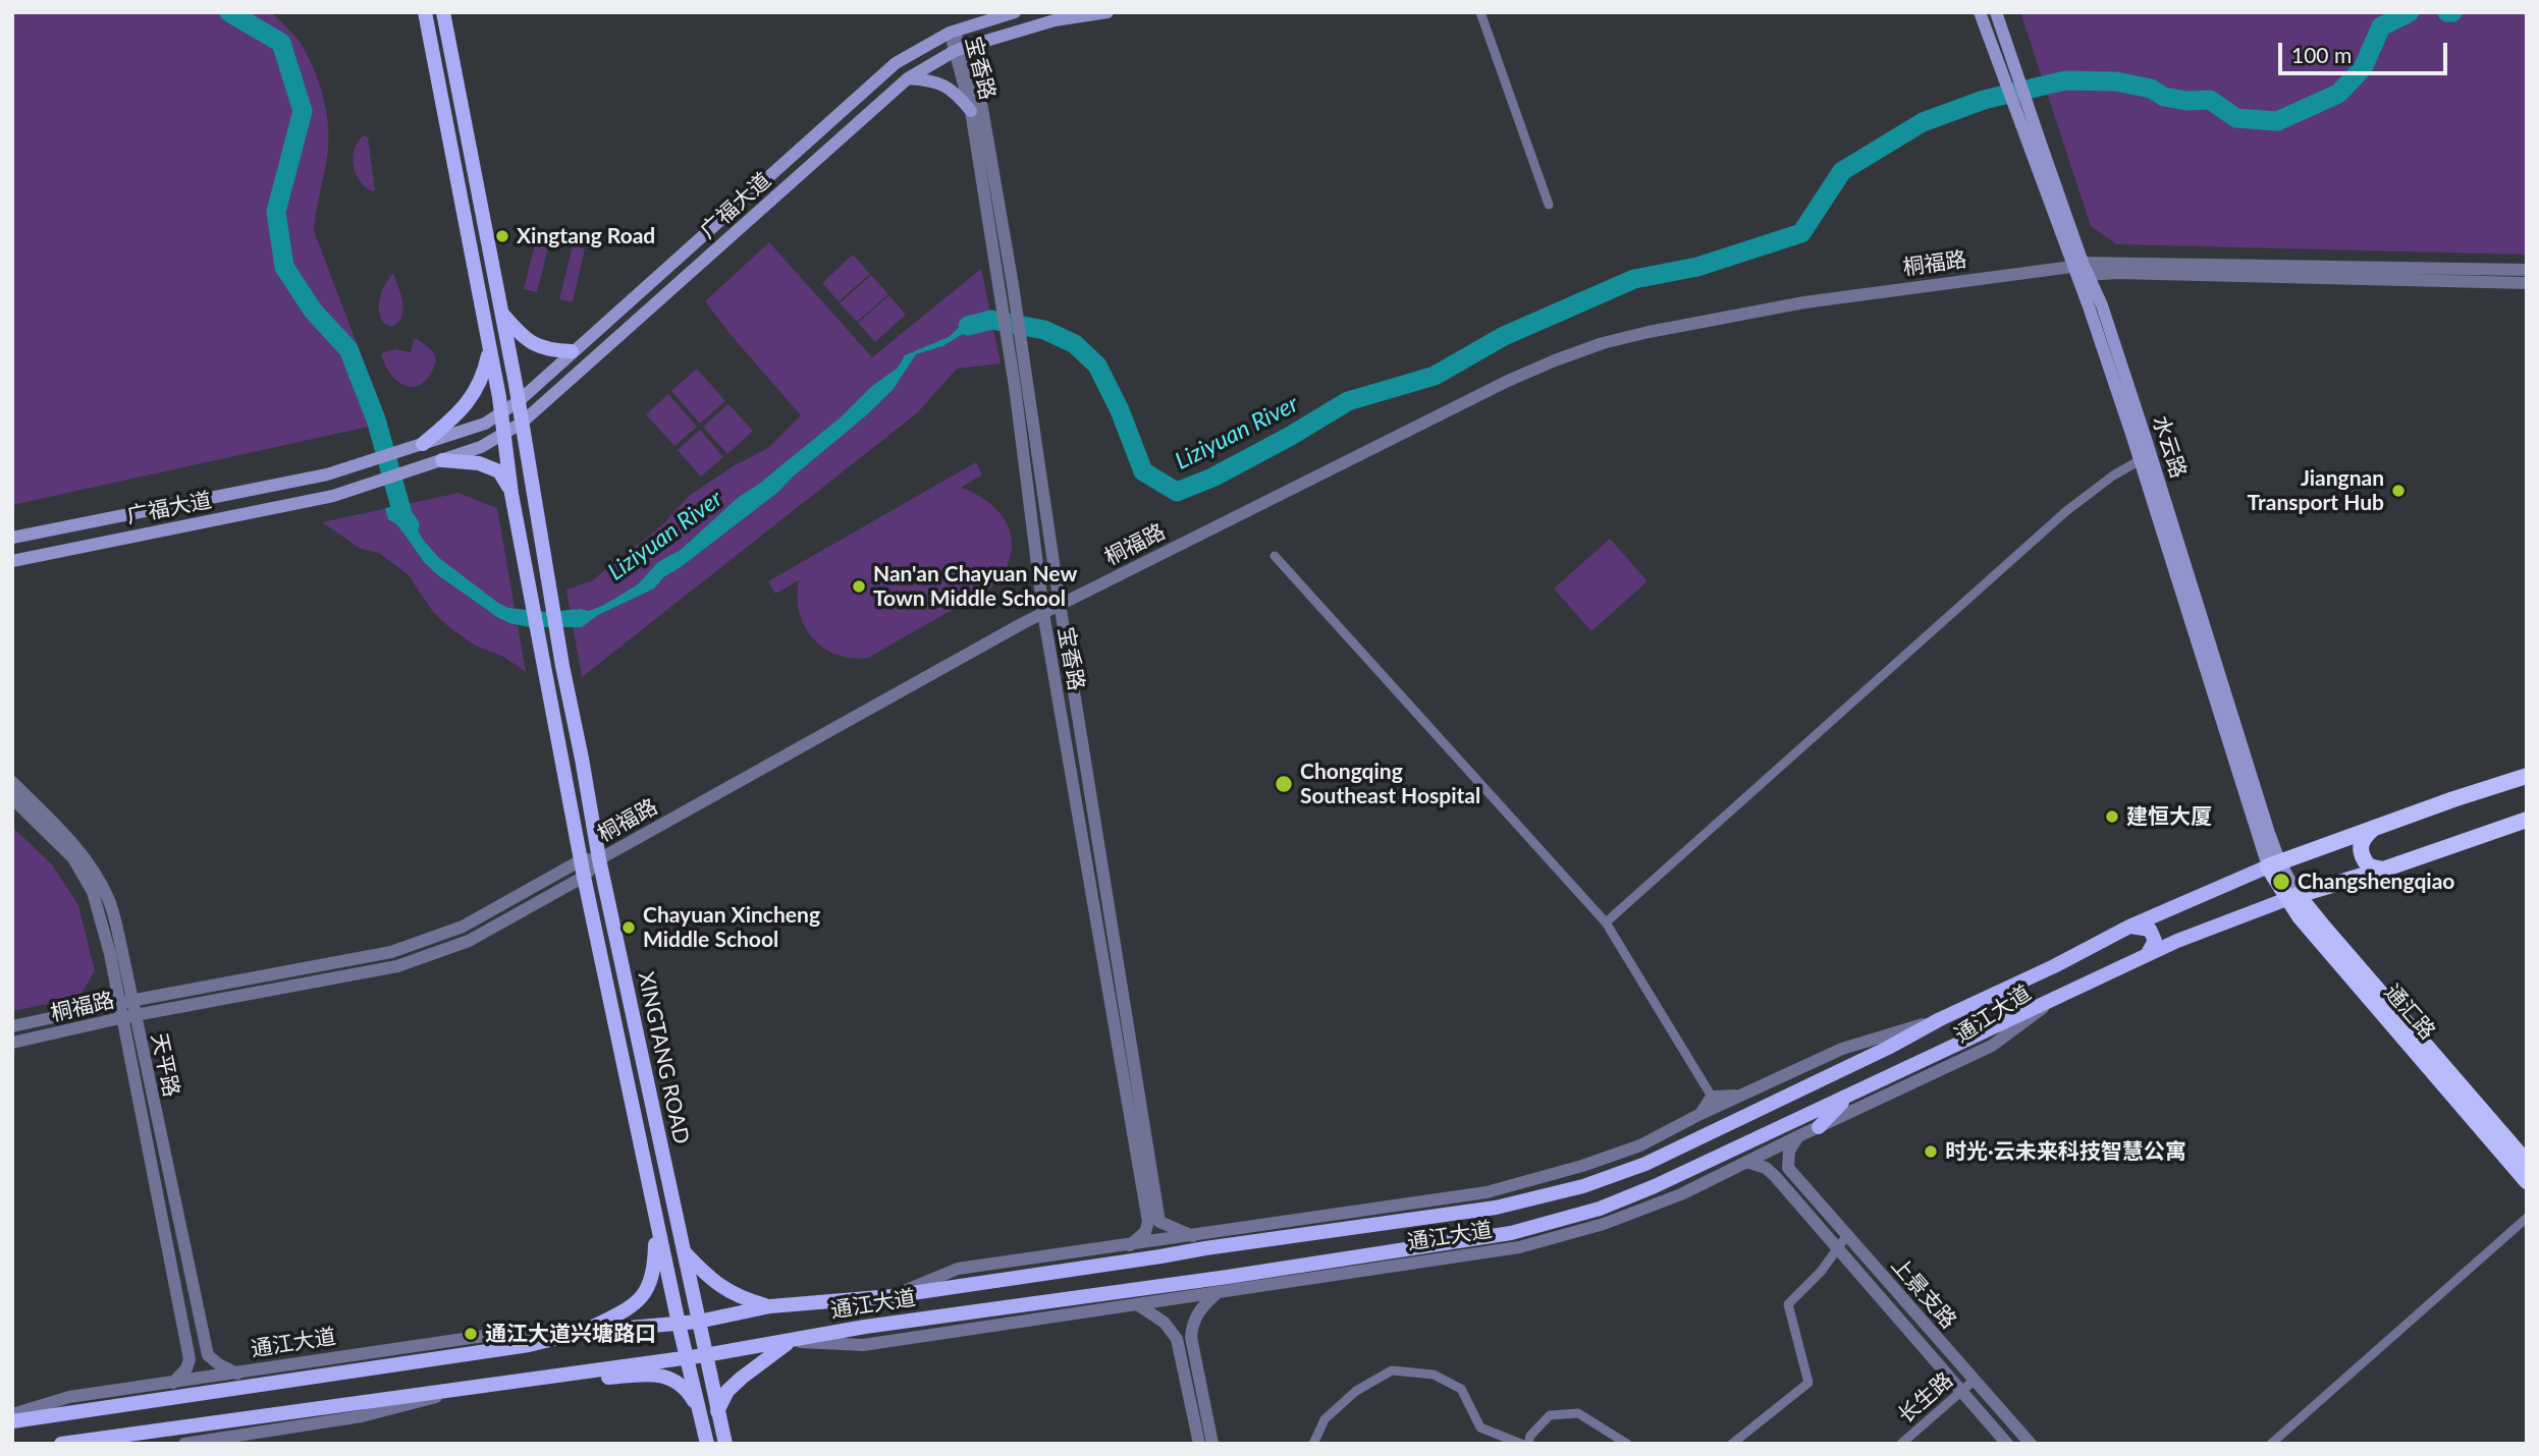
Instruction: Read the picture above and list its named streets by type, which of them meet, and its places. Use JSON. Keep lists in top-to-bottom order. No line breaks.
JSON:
{"streets":{"highway":["通汇路","通江大道"],"main road":["广福大道","水云路","XINGTANG ROAD"],"street":["宝香路","桐福路","天平路","上景支路","长生路"]},"crossings":[["宝香路","广福大道"],["宝香路","桐福路"],["广福大道","XINGTANG ROAD"],["桐福路","水云路"],["桐福路","XINGTANG ROAD"],["桐福路","天平路"],["水云路","通汇路"],["水云路","通江大道"],["通汇路","通江大道"],["通江大道","XINGTANG ROAD"],["通江大道","天平路"],["通江大道","上景支路"],["上景支路","长生路"]],"water":["Liziyuan River"],"places":["Xingtang Road","Jiangnan Transport Hub","Nan'an Chayuan New Town Middle School","Chongqing Southeast Hospital","建恒大厦","Changshengqiao","Chayuan Xincheng Middle School","时光·云未来科技智慧公寓","通江大道兴塘路口"],"scale_bar":"100 m"}
